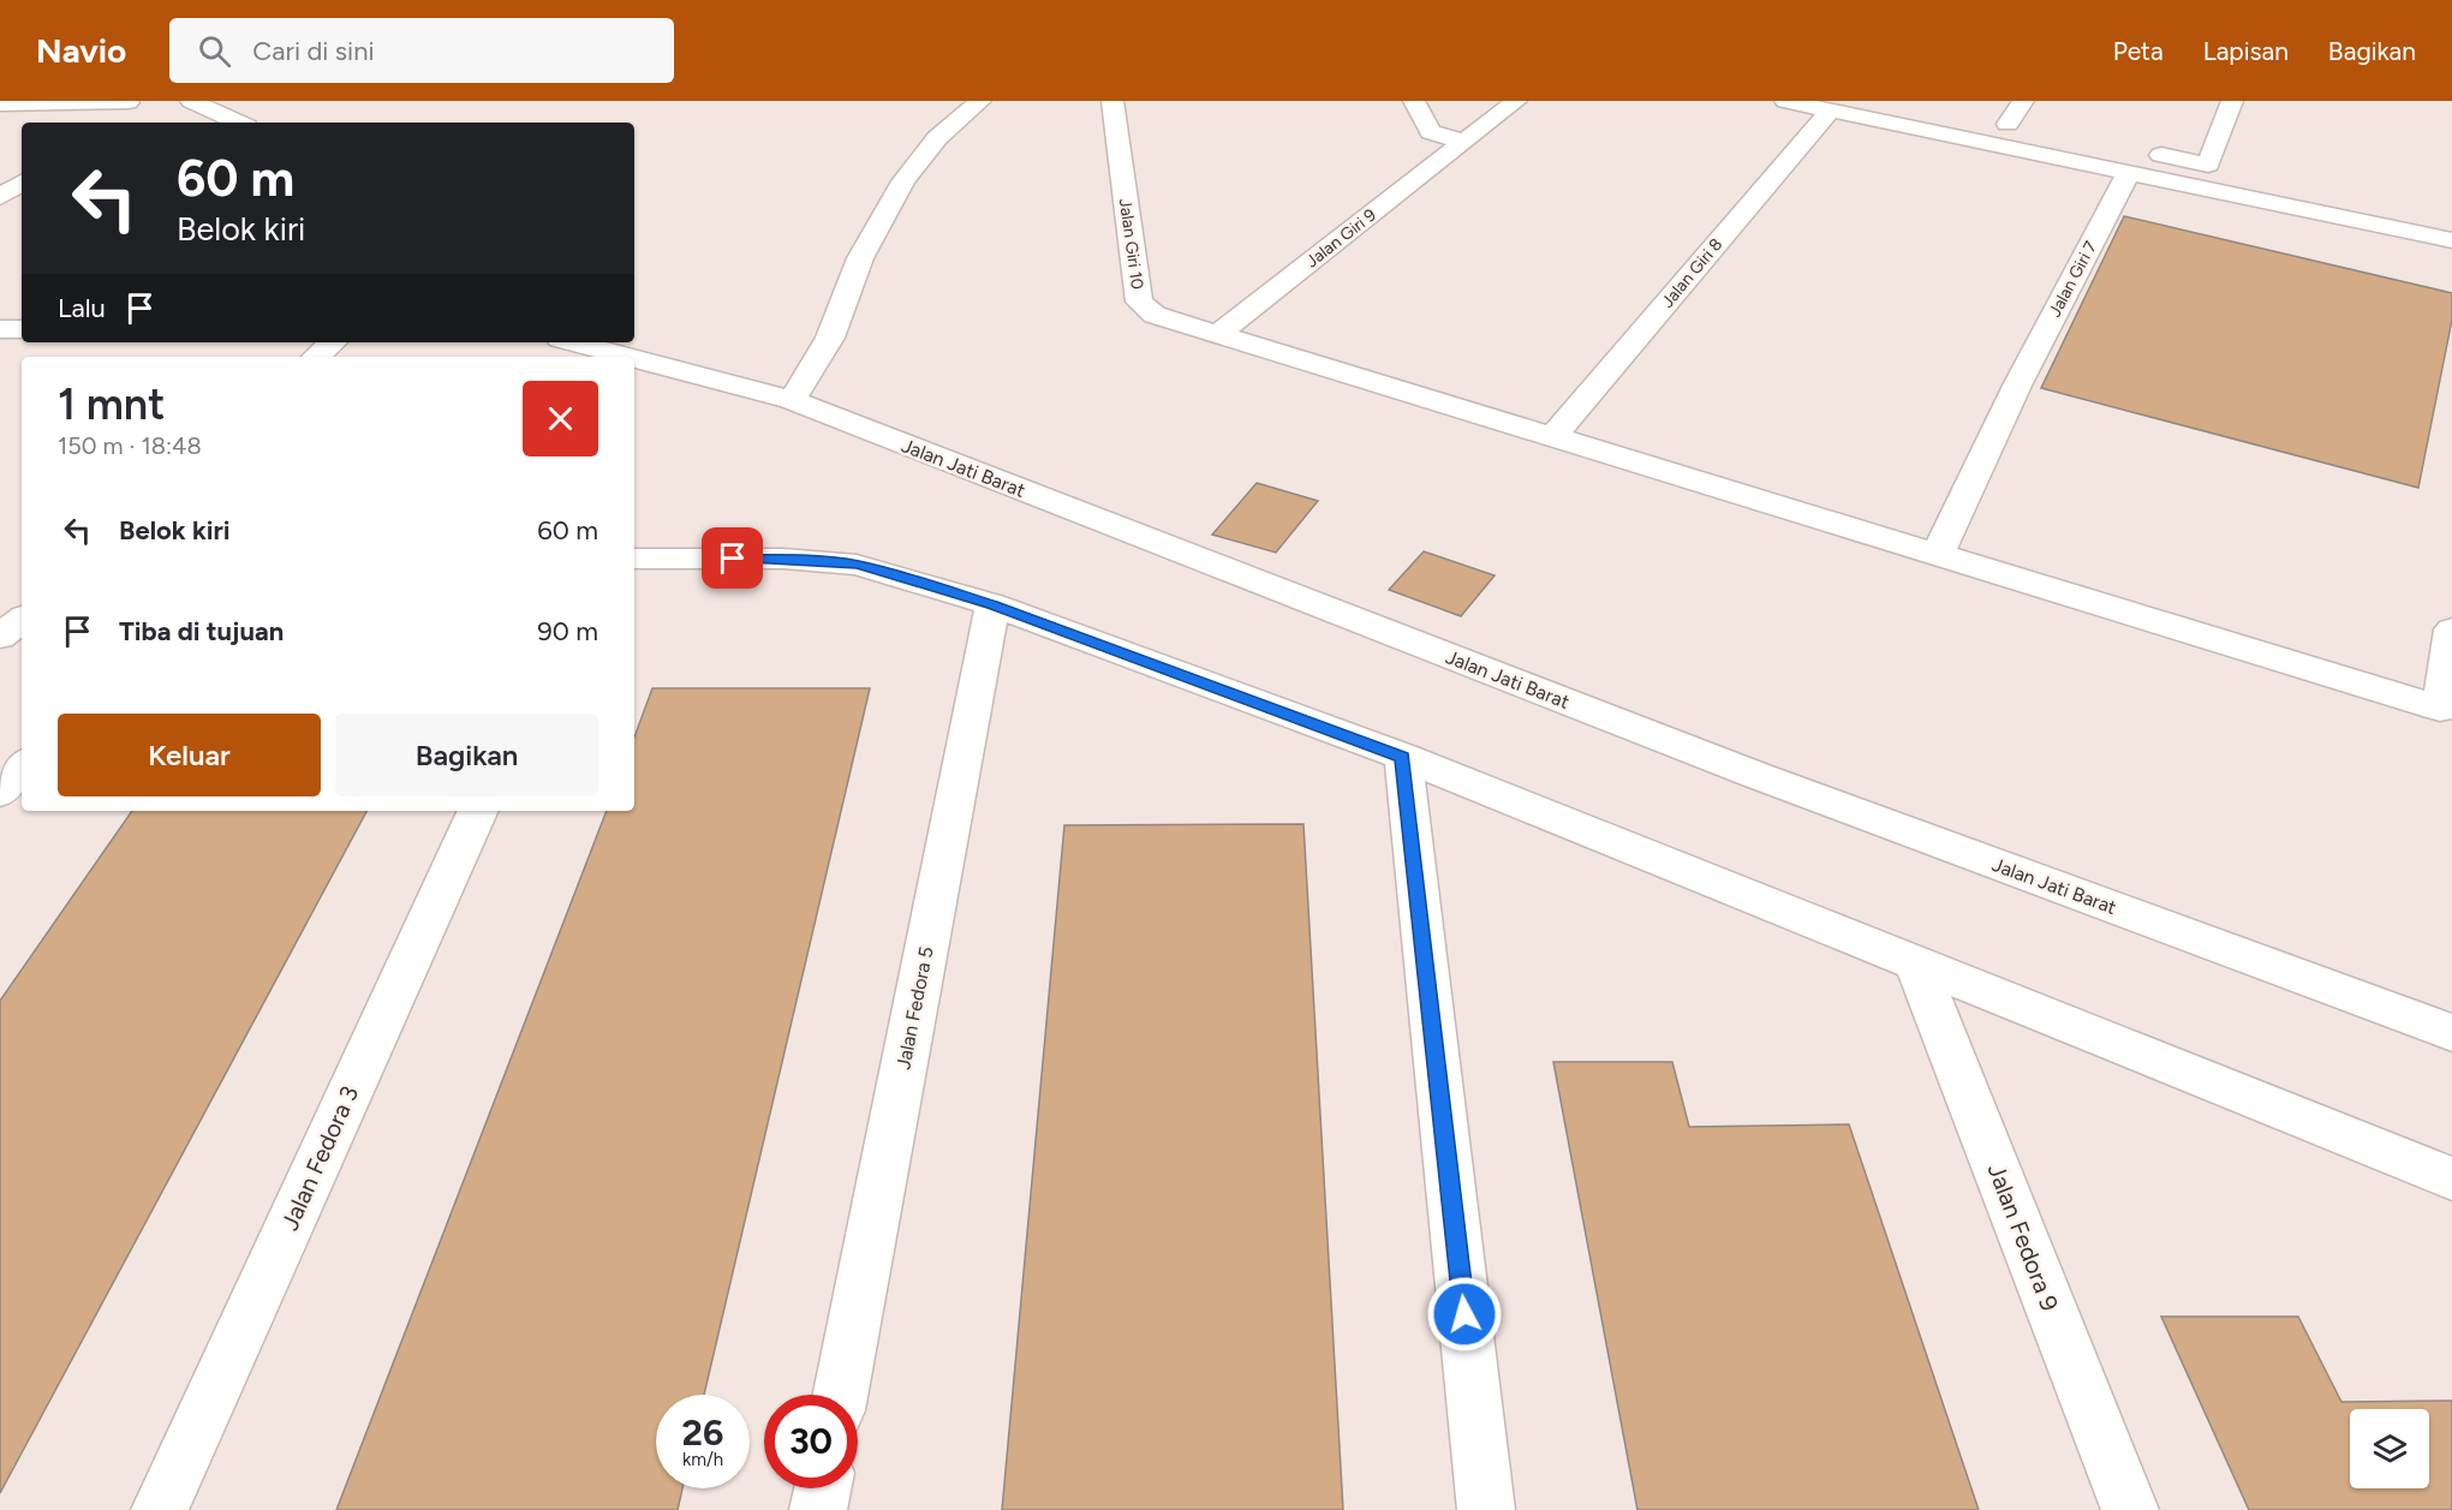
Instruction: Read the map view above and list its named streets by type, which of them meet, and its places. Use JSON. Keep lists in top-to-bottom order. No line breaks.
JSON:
{"streets":{"street":["Jalan Giri 9","Jalan Giri 10","Jalan Giri 8","Jalan Giri 7","Jalan Jati Barat","Jalan Fedora 5","Jalan Fedora 3","Jalan Fedora 9"]},"crossings":[["Jalan Giri 9","Jalan Giri 10"],["Jalan Giri 10","Jalan Giri 8"],["Jalan Giri 10","Jalan Giri 7"]],"page":{"header":"Navio","search":"Cari di sini","nav":["Peta","Lapisan","Bagikan"],"turn":["60 m","Belok kiri"],"then":"Lalu","heading":["1 mnt","150 m · 18:48"],"list":[{"name":"Belok kiri","value":"60 m"},{"name":"Tiba di tujuan","value":"90 m"}],"buttons":["Keluar","Bagikan"],"speed":"26 km/h","limit":"30"}}
